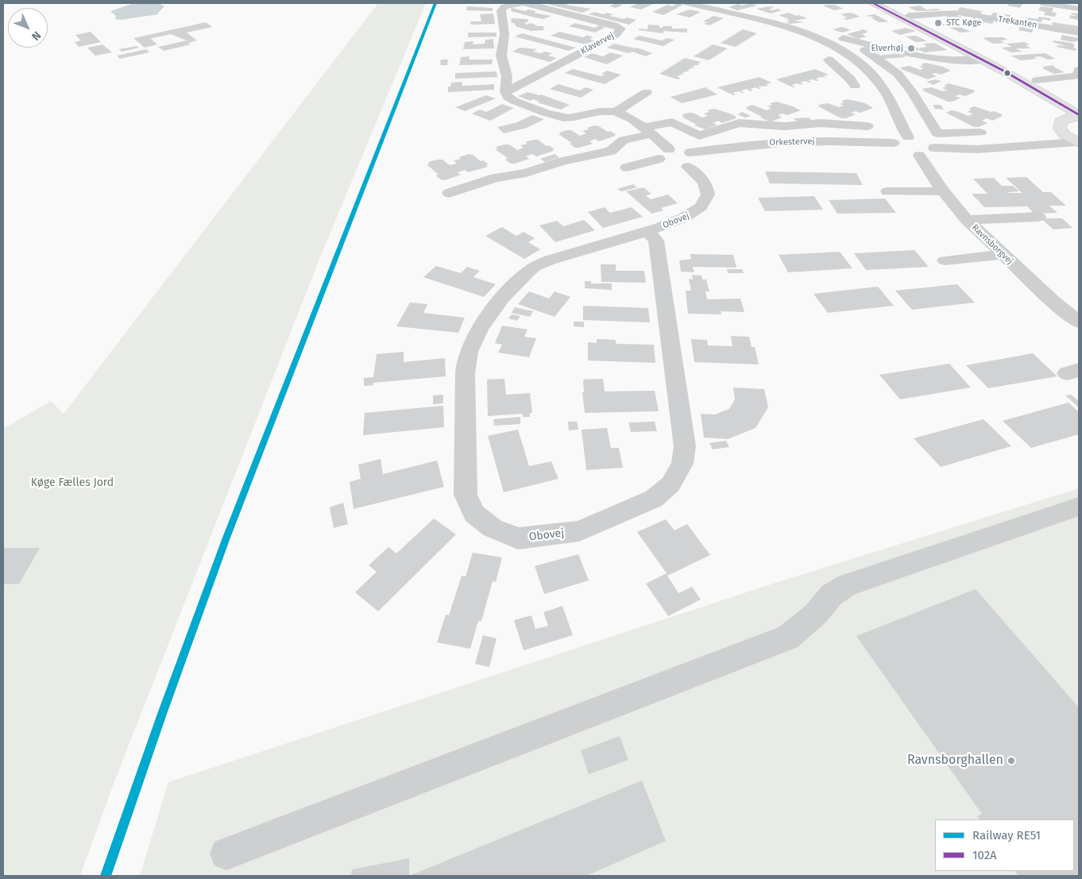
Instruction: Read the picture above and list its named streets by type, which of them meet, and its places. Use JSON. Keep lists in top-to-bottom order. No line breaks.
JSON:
{"streets":{"street":["Trekanten","Klavervej","Orkestervej","Obovej","Ravnsborgvej"]},"crossings":[["Orkestervej","Obovej"],["Orkestervej","Ravnsborgvej"]],"parks":["Køge Fælles Jord"],"places":["STC Køge","Elverhøj","Ravnsborghallen"],"lines":["rail line RE51","transit line 102A"],"legend":["Railway RE51","102A"],"north":"bottom right"}
